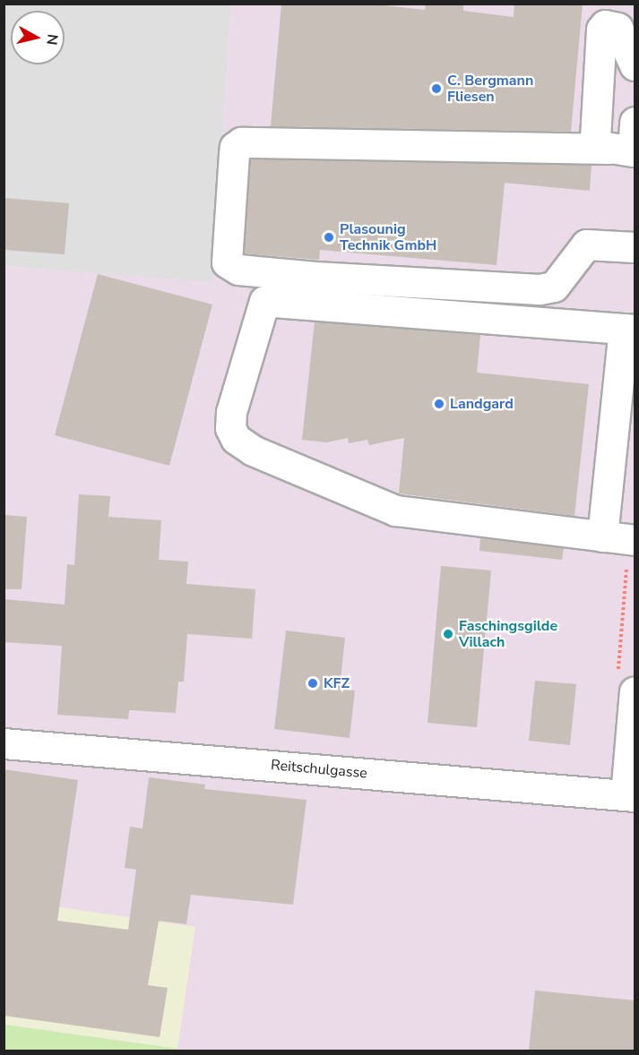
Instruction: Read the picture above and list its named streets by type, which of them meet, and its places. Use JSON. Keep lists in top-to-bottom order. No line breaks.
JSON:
{"streets":{"street":["Reitschulgasse"]},"places":["C. Bergmann Fliesen","Plasounig Technik GmbH","Landgard","Faschingsgilde Villach","KFZ"],"north":"right"}
